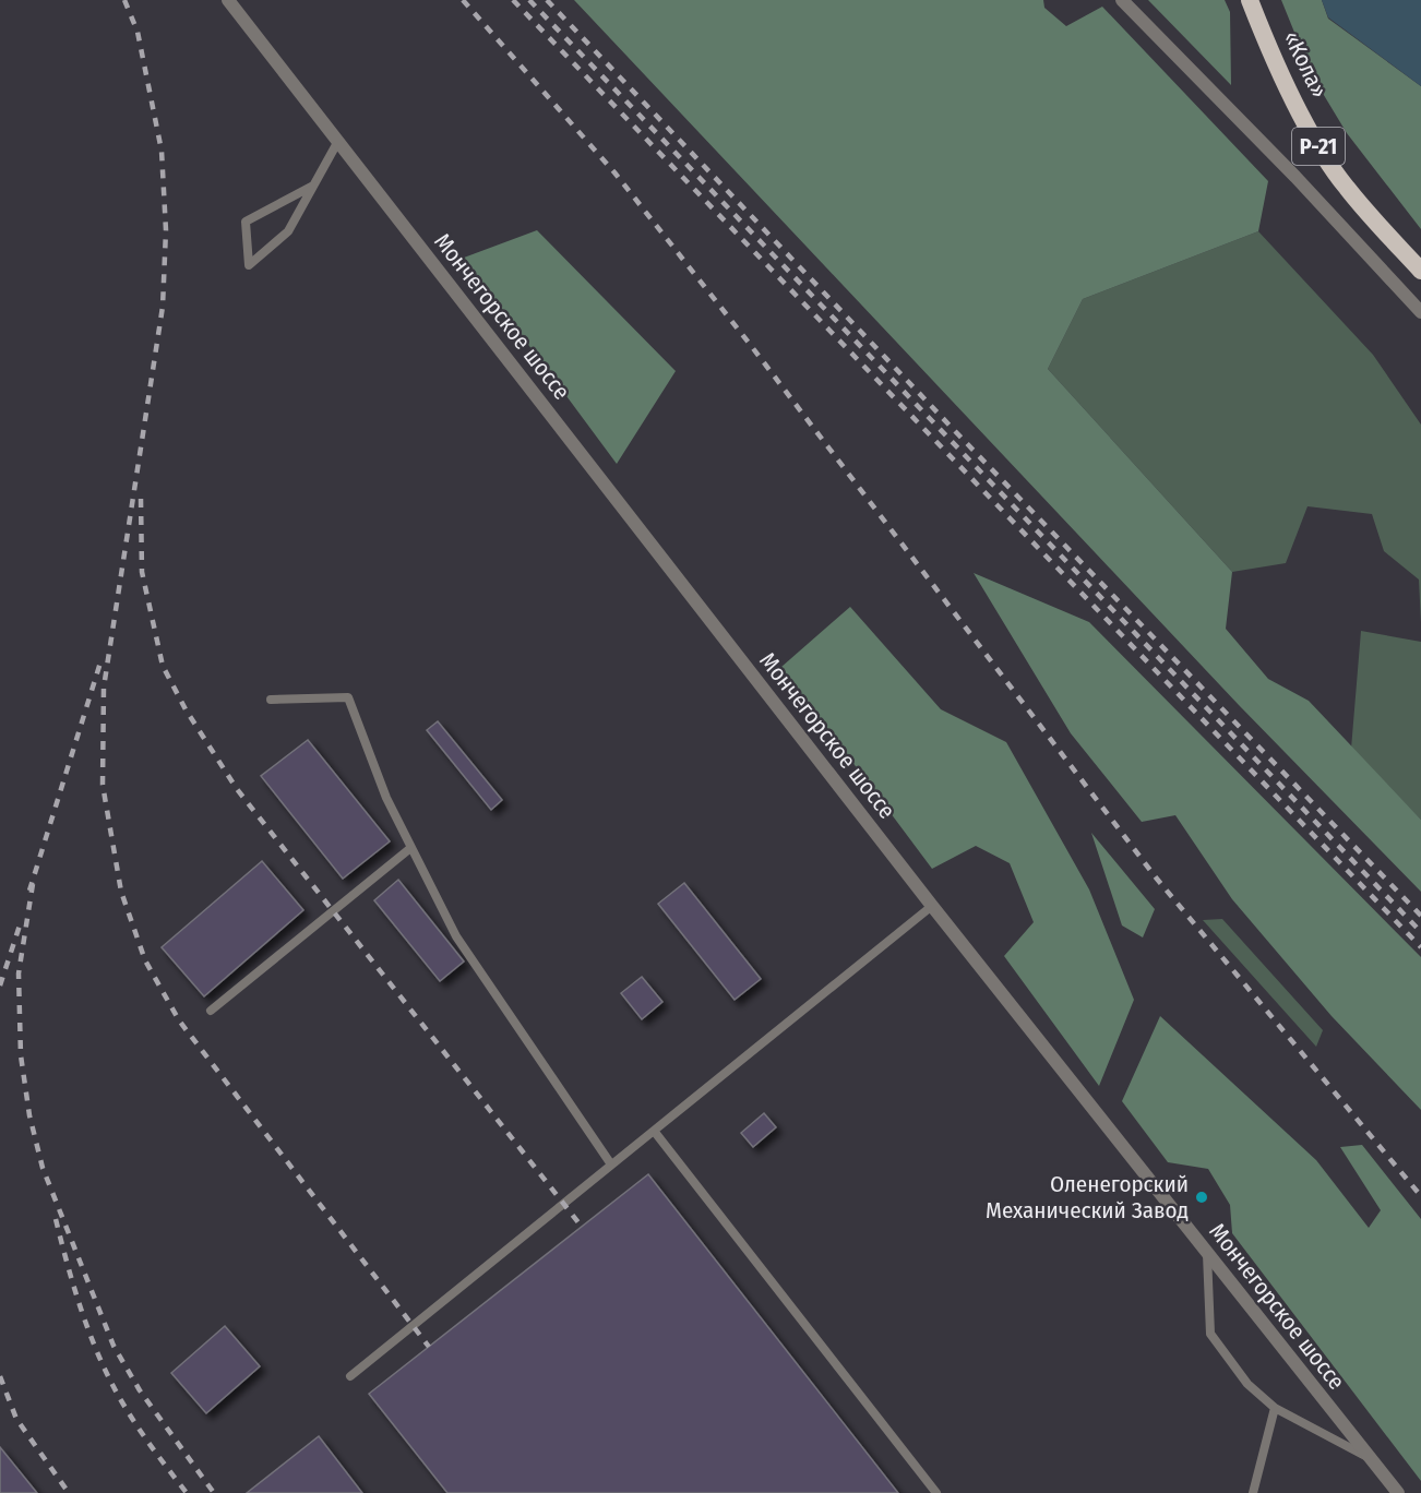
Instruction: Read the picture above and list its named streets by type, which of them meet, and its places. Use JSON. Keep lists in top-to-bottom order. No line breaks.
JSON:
{"streets":{"highway":["«Кола»","Р-21"],"street":["Мончегорское шоссе"]},"places":["Оленегорский Механический Завод"]}
